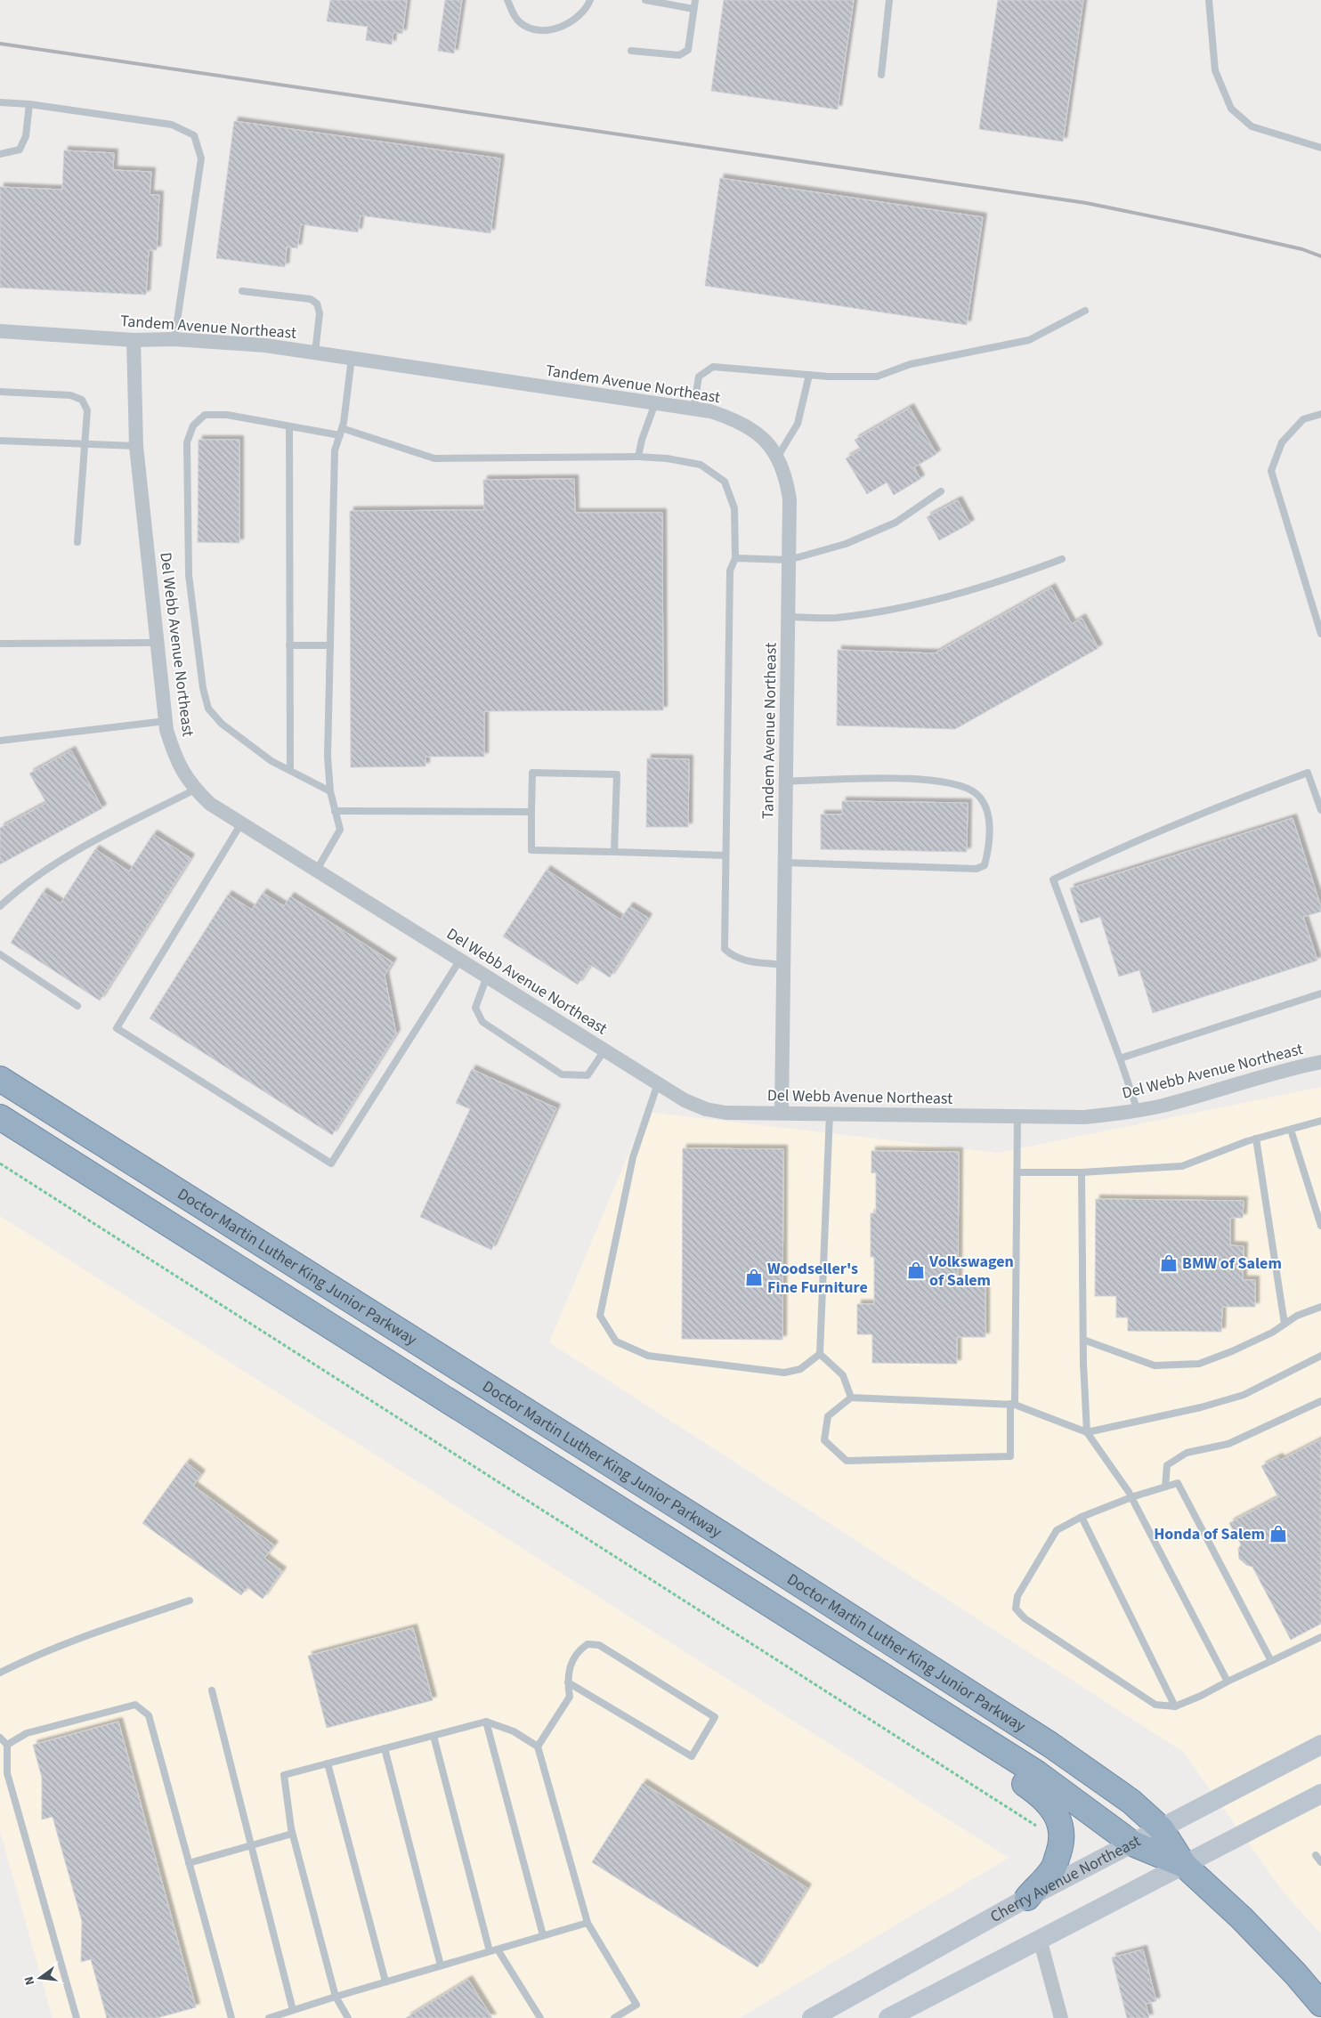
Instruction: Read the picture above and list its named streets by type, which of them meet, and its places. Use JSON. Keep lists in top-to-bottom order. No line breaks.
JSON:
{"streets":{"highway":["Doctor Martin Luther King Junior Parkway"],"main road":["Cherry Avenue Northeast"],"street":["Tandem Avenue Northeast","Del Webb Avenue Northeast"]},"crossings":[["Tandem Avenue Northeast","Del Webb Avenue Northeast"],["Doctor Martin Luther King Junior Parkway","Cherry Avenue Northeast"]],"places":{"shop":["BMW of Salem","Volkswagen of Salem","Woodseller's Fine Furniture","Honda of Salem"]},"north":"left"}
